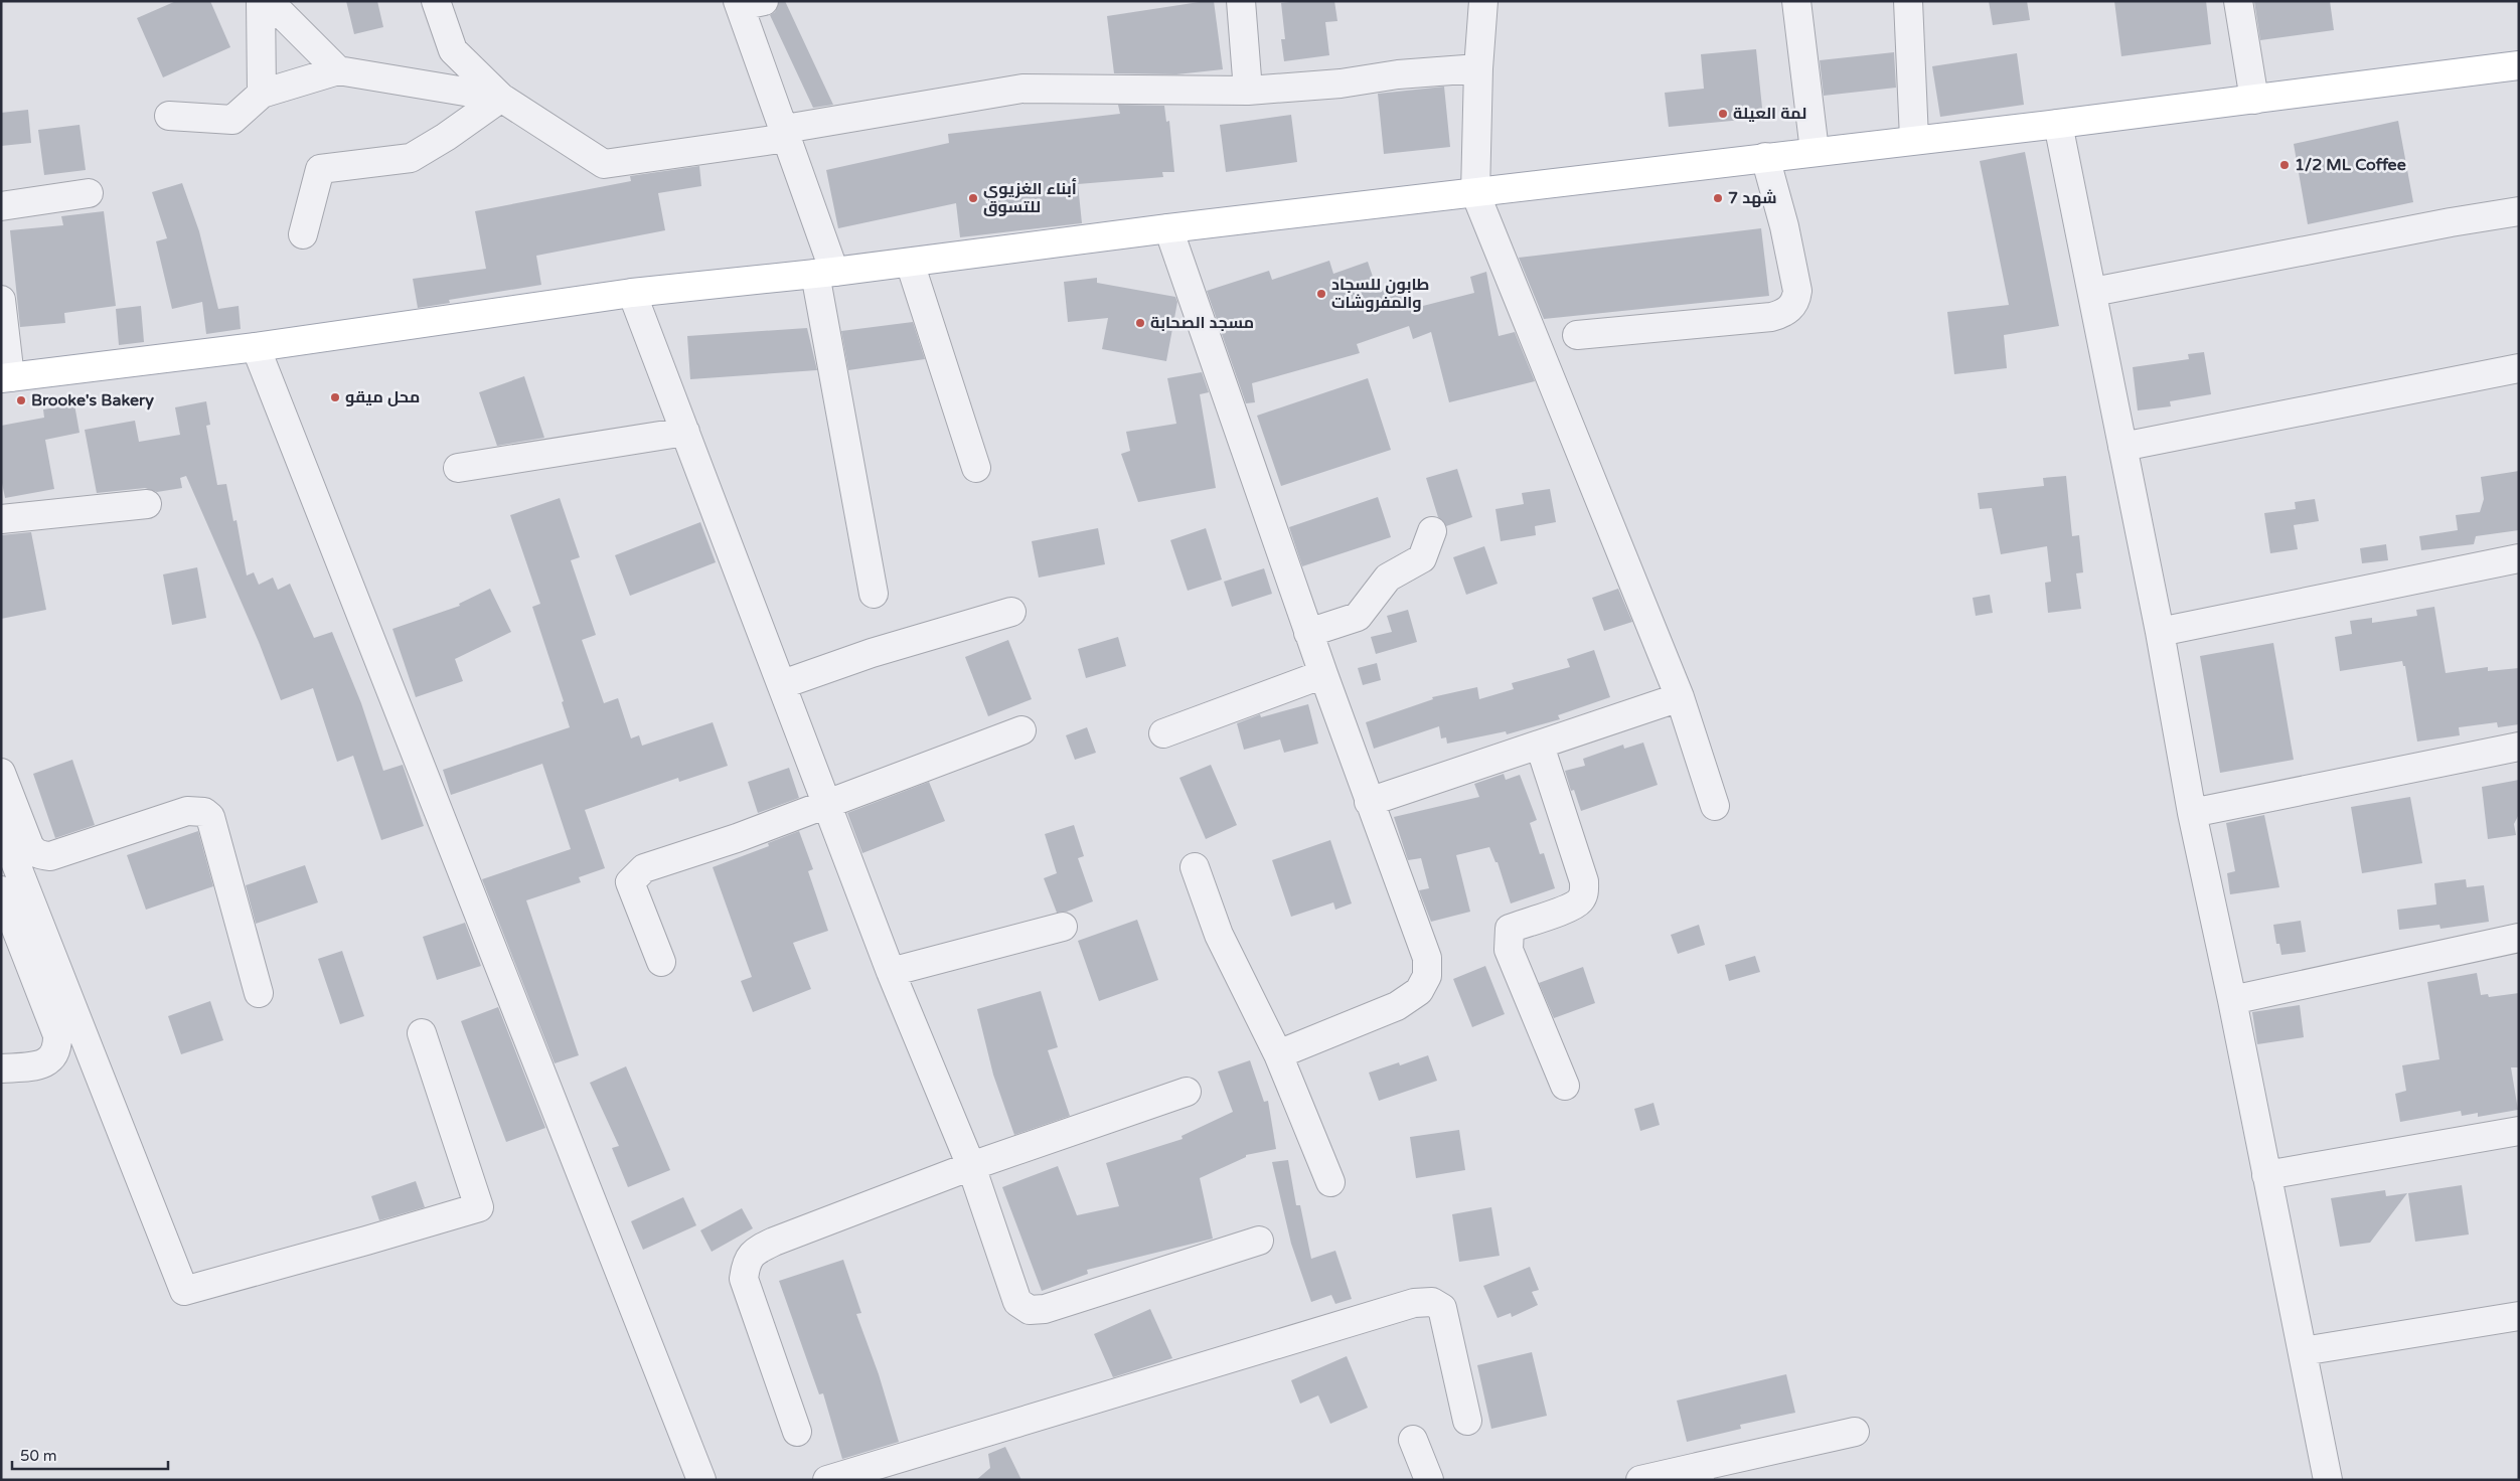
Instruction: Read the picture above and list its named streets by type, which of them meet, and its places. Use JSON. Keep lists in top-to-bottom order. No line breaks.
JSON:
{"places":["لمة العيلة","1/2 ML Coffee","أبناء الغزيوي للتسوق","شهد 7","طابون للسجاد والمفروشات","مسجد الصحابة","محل ميقو","Brooke's Bakery"],"scale_bar":"50 m"}
